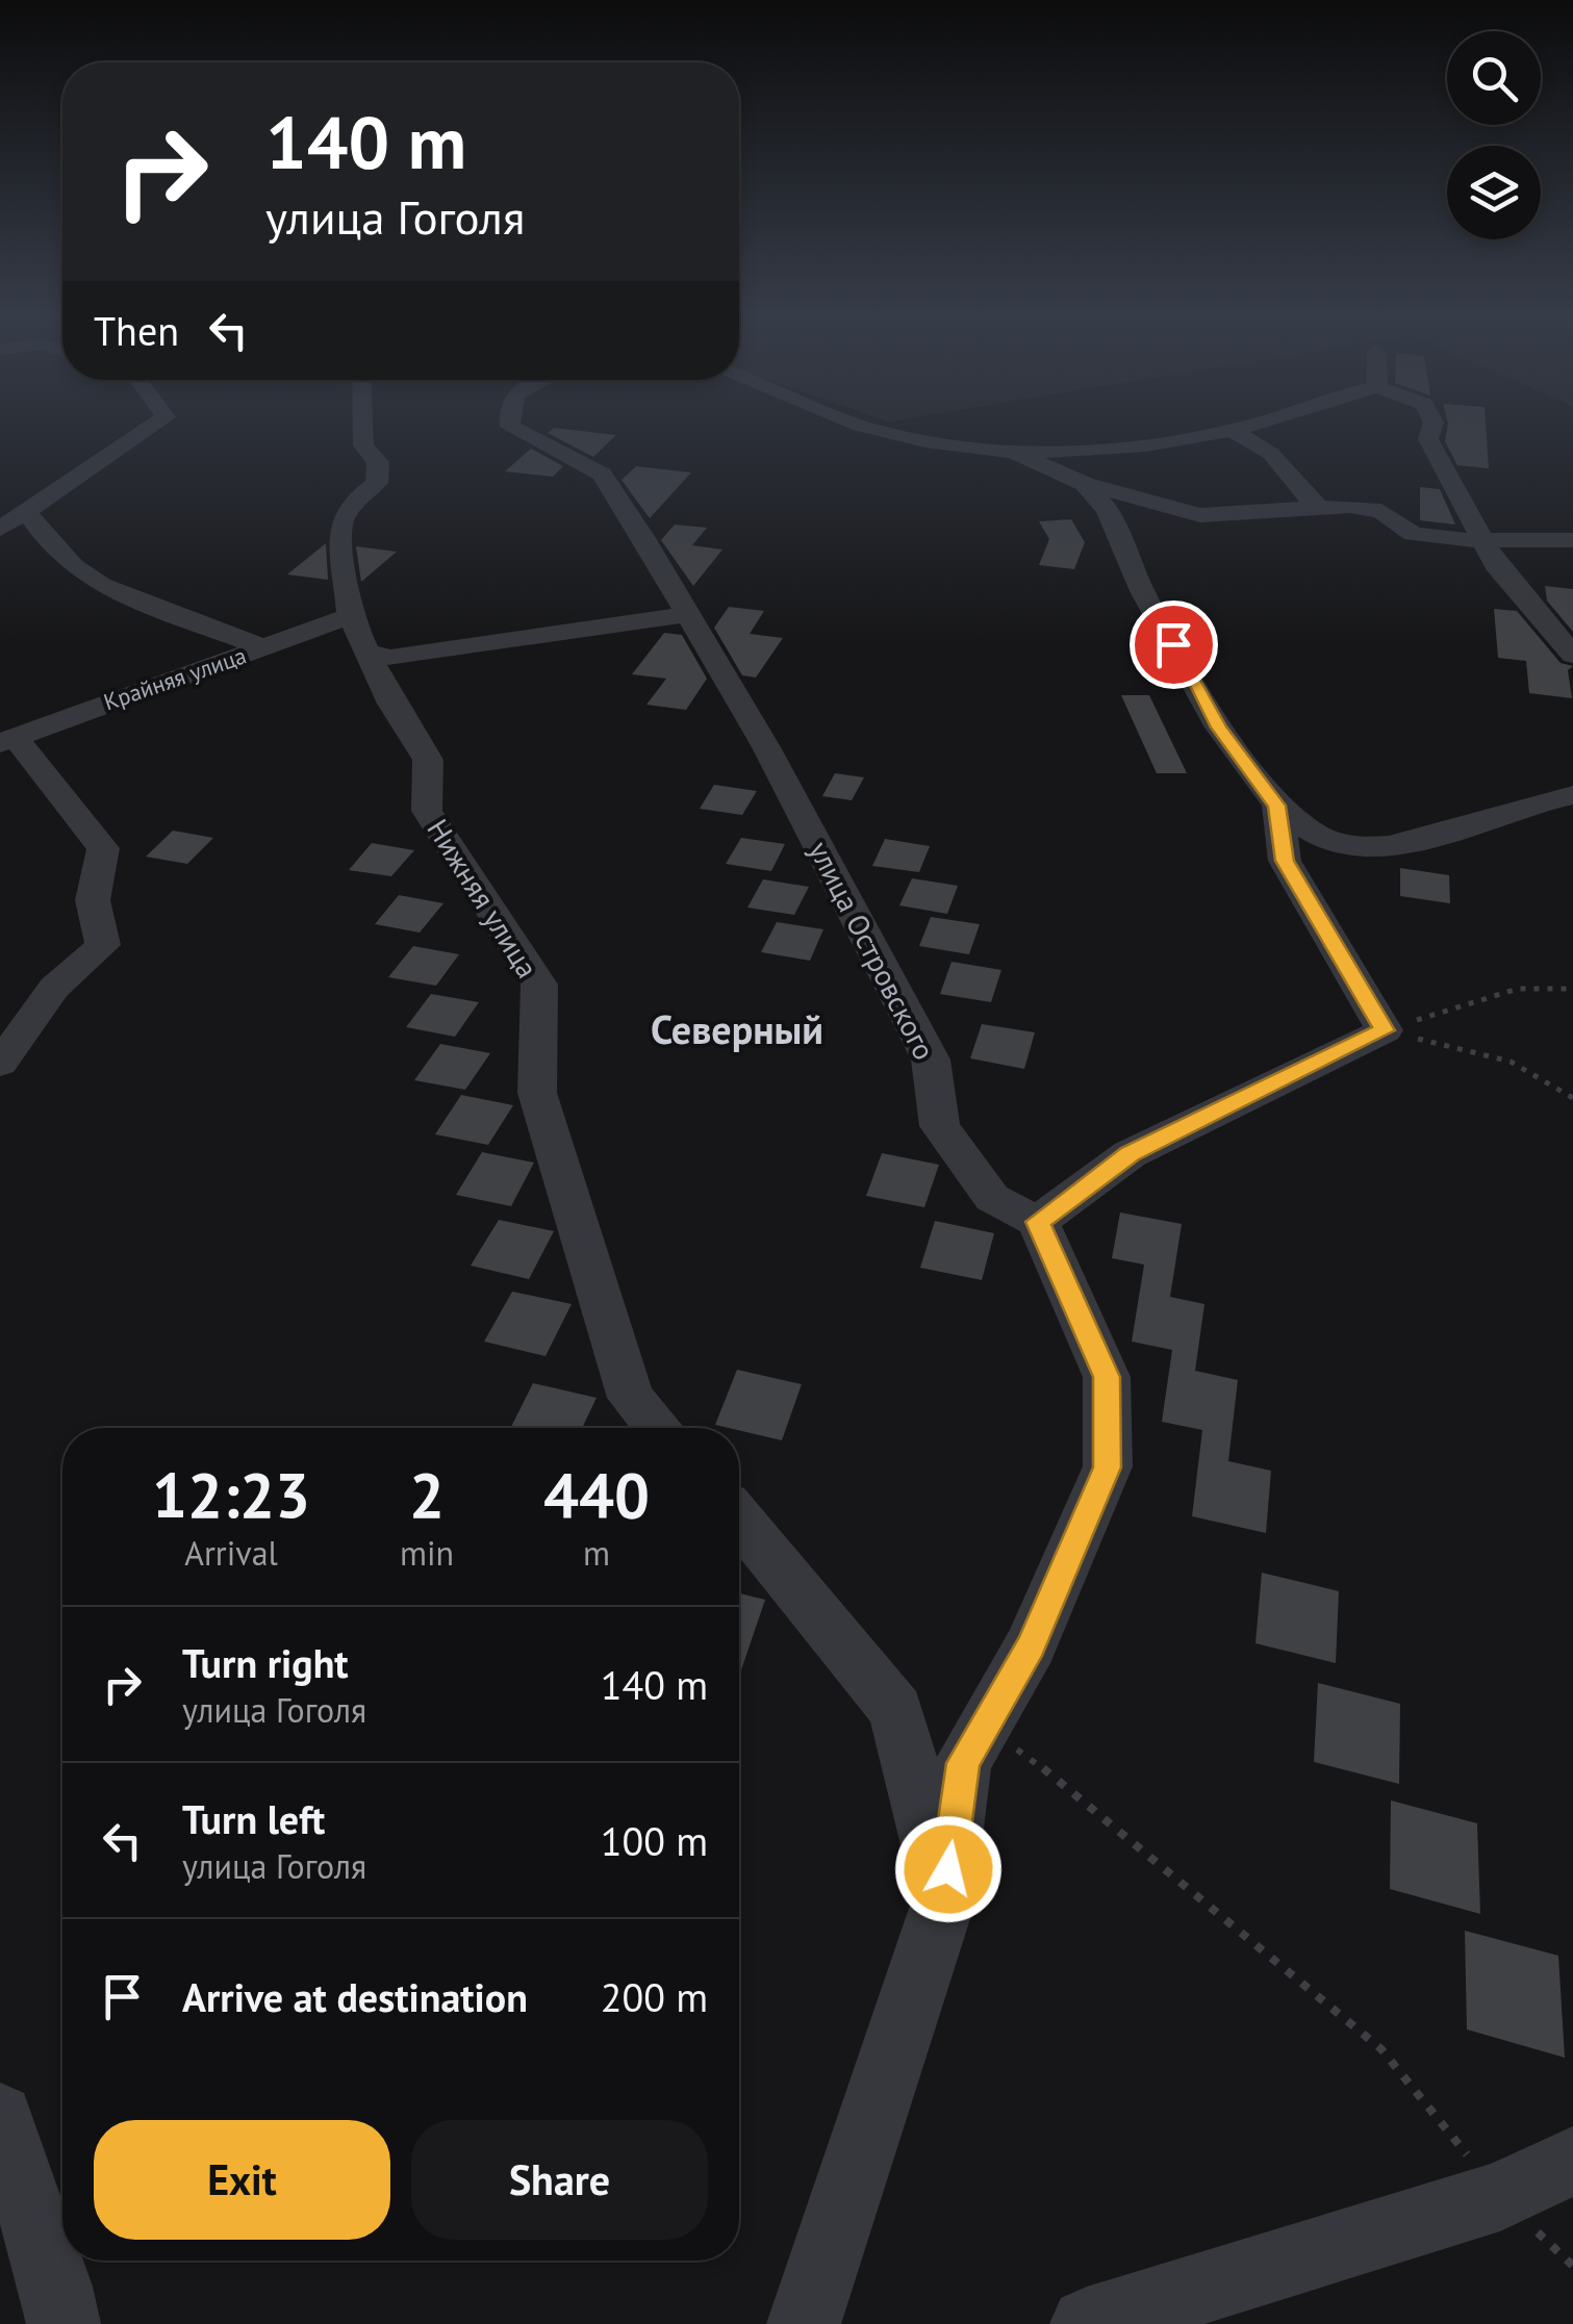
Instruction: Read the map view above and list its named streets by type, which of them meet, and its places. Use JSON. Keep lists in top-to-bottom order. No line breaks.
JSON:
{"streets":{"street":["Крайняя улица","Нижняя улица","улица Островского"]},"crossings":[["Крайняя улица","Нижняя улица"]],"districts":["Северный"],"page":{"turn":["140 m","улица Гоголя"],"then":"Then","eta":["12:23","Arrival","2","min","440","m"],"list":[{"name":"Turn right","note":"улица Гоголя","value":"140 m"},{"name":"Turn left","note":"улица Гоголя","value":"100 m"},{"name":"Arrive at destination","value":"200 m"}],"buttons":["Exit","Share"]}}
